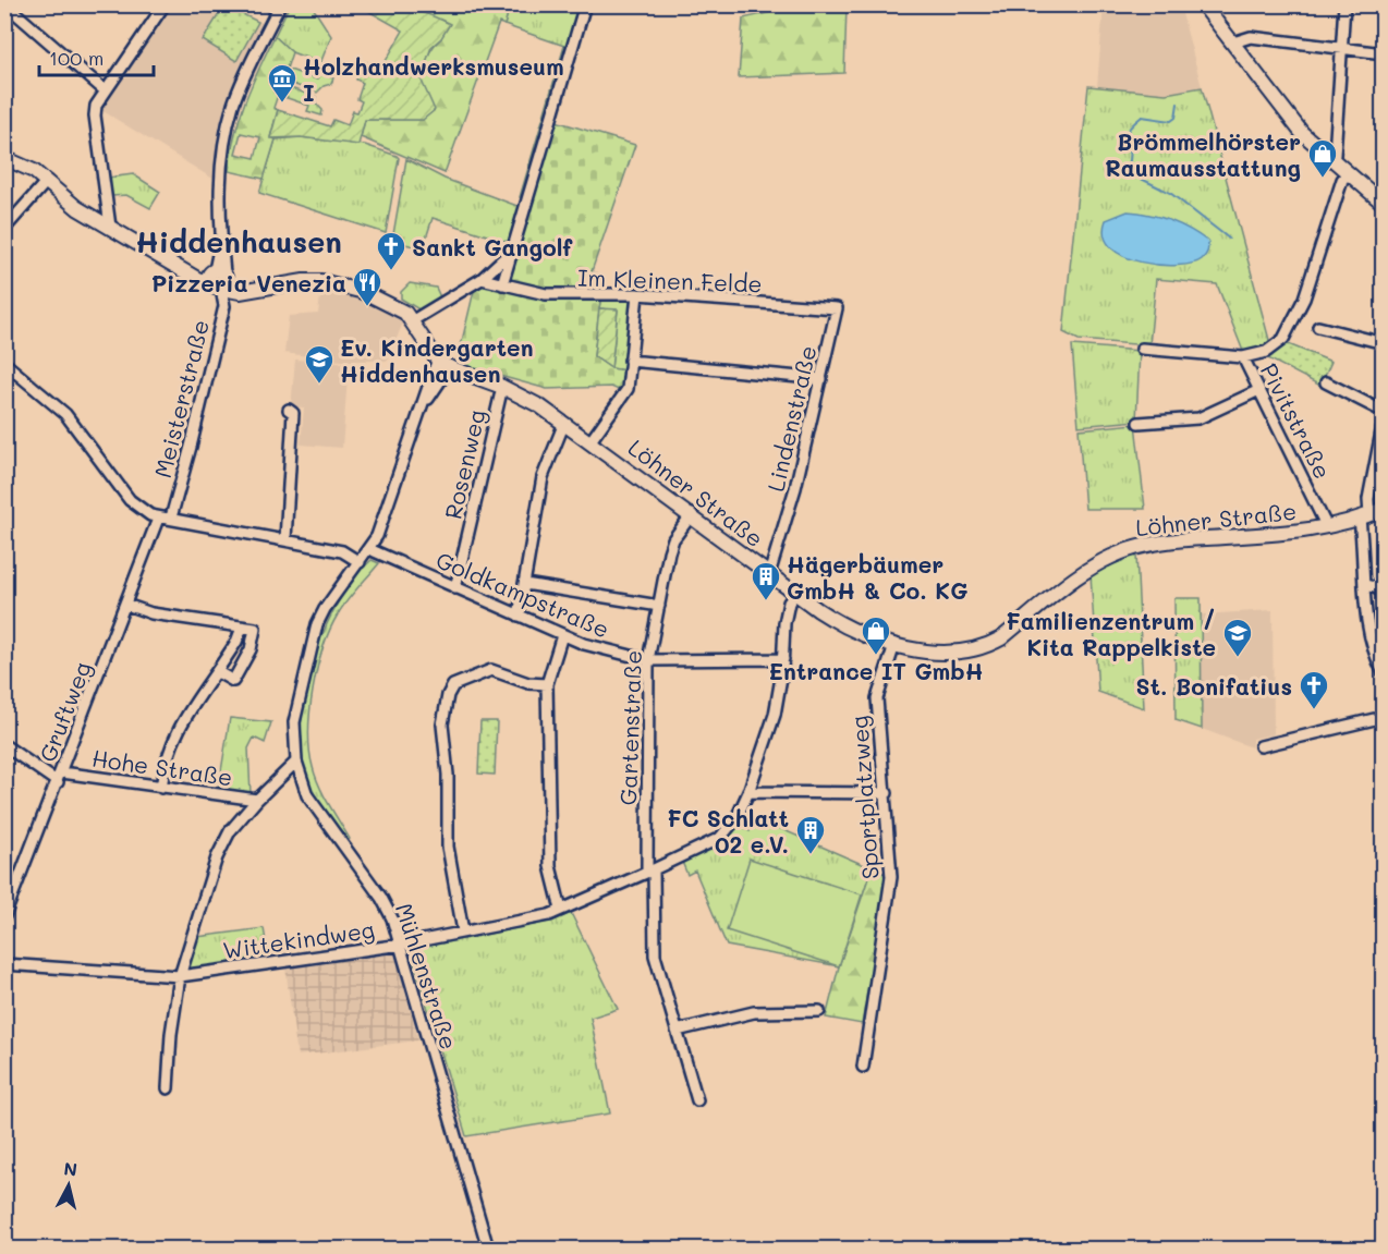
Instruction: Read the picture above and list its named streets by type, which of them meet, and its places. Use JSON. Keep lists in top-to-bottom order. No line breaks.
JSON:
{"streets":{"main road":["Löhner Straße"],"street":["Im Kleinen Felde","Meisterstraße","Lindenstraße","Pivitstraße","Rosenweg","Goldkampstraße","Gruftweg","Gartenstraße","Hohe Straße","Sportplatzweg","Wittekindweg","Mühlenstraße"]},"crossings":[["Im Kleinen Felde","Lindenstraße"],["Lindenstraße","Löhner Straße"],["Pivitstraße","Löhner Straße"],["Rosenweg","Löhner Straße"],["Rosenweg","Goldkampstraße"],["Löhner Straße","Gartenstraße"],["Löhner Straße","Sportplatzweg"],["Löhner Straße","Wittekindweg"],["Löhner Straße","Mühlenstraße"],["Goldkampstraße","Gartenstraße"],["Goldkampstraße","Wittekindweg"],["Goldkampstraße","Mühlenstraße"],["Gruftweg","Hohe Straße"],["Gartenstraße","Wittekindweg"],["Wittekindweg","Mühlenstraße"]],"districts":["Hiddenhausen"],"places":{"museum":["Holzhandwerksmuseum I"],"shop":["Brömmelhörster Raumausstattung","Entrance IT GmbH"],"church":["Sankt Gangolf","St. Bonifatius"],"restaurant":["Pizzeria Venezia"],"school or university":["Ev. Kindergarten Hiddenhausen","Familienzentrum / Kita Rappelkiste"],"building":["Hägerbäumer GmbH & Co. KG","FC Schlatt 02 e.V."]},"scale_bar":"100 m","north":"top"}
